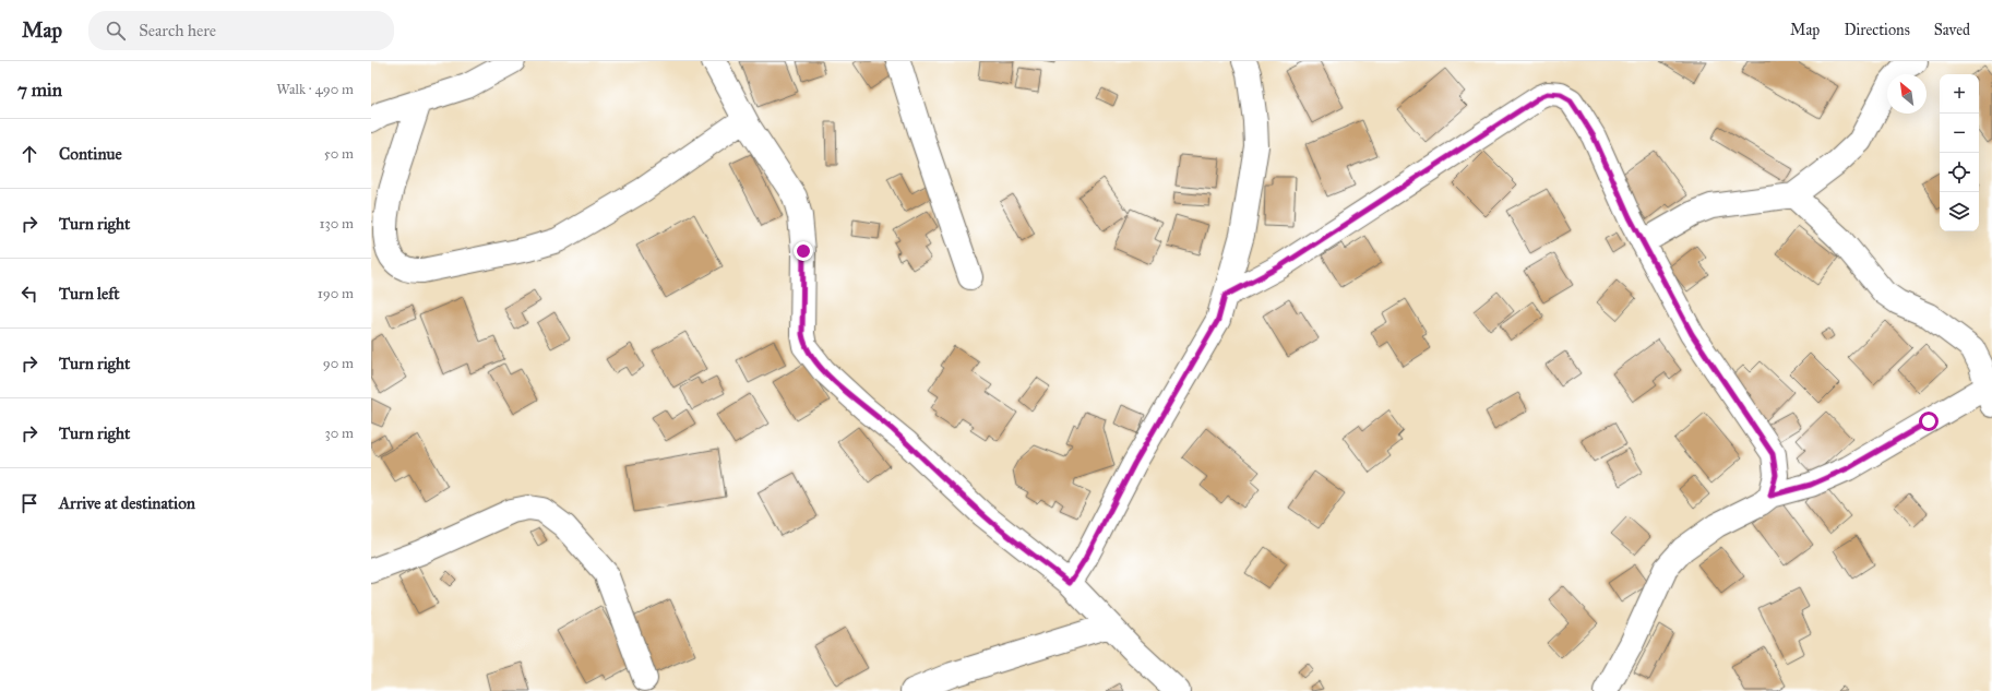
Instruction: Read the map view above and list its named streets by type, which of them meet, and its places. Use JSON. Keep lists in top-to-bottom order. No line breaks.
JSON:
{"north":"top left","page":{"header":"Map","search":"Search here","nav":["Map","Directions","Saved"],"heading":["7 min","Walk · 490 m"],"map_buttons":["+","−"],"list":[["Continue","50 m"],["Turn right","130 m"],["Turn left","190 m"],["Turn right","90 m"],["Turn right","30 m"],"Arrive at destination"]}}
